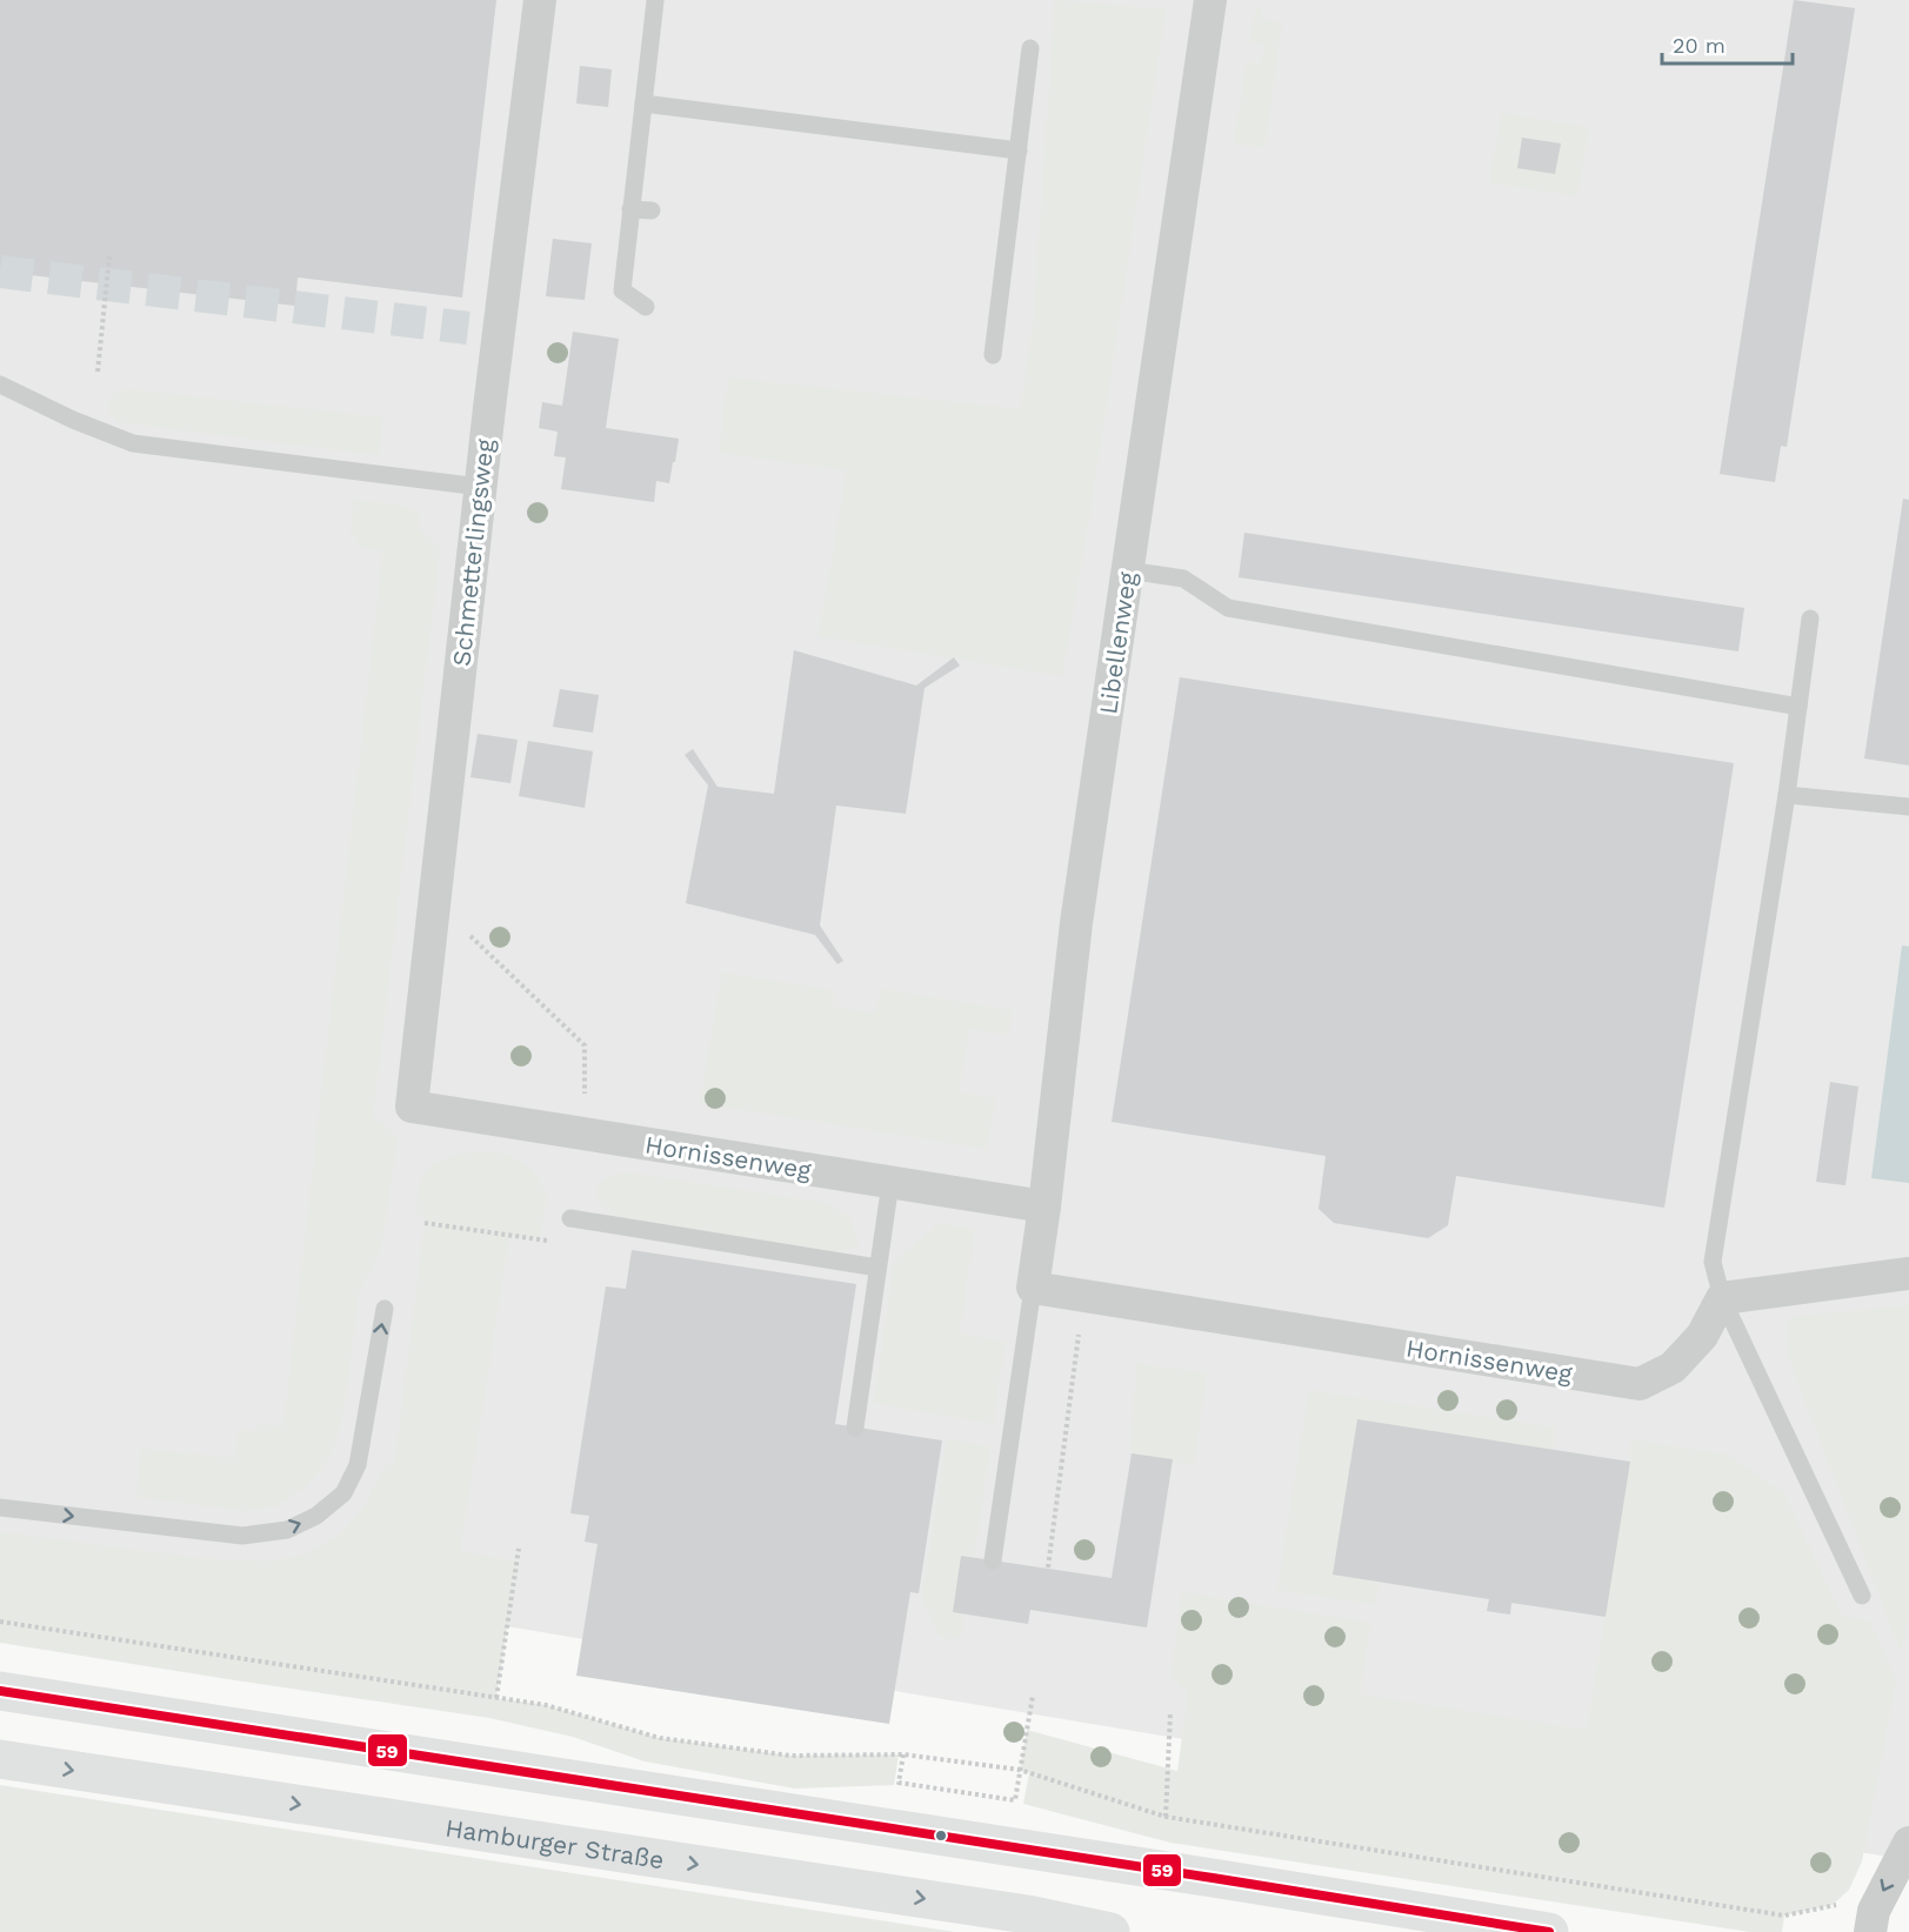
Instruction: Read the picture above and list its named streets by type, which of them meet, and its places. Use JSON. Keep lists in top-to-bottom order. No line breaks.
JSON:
{"streets":{"main road":["Hamburger Straße"],"street":["Schmetterlingsweg","Libellenweg","Hornissenweg"]},"crossings":[["Schmetterlingsweg","Hornissenweg"],["Libellenweg","Hornissenweg"]],"lines":["transit line 59"],"scale_bar":"20 m"}
